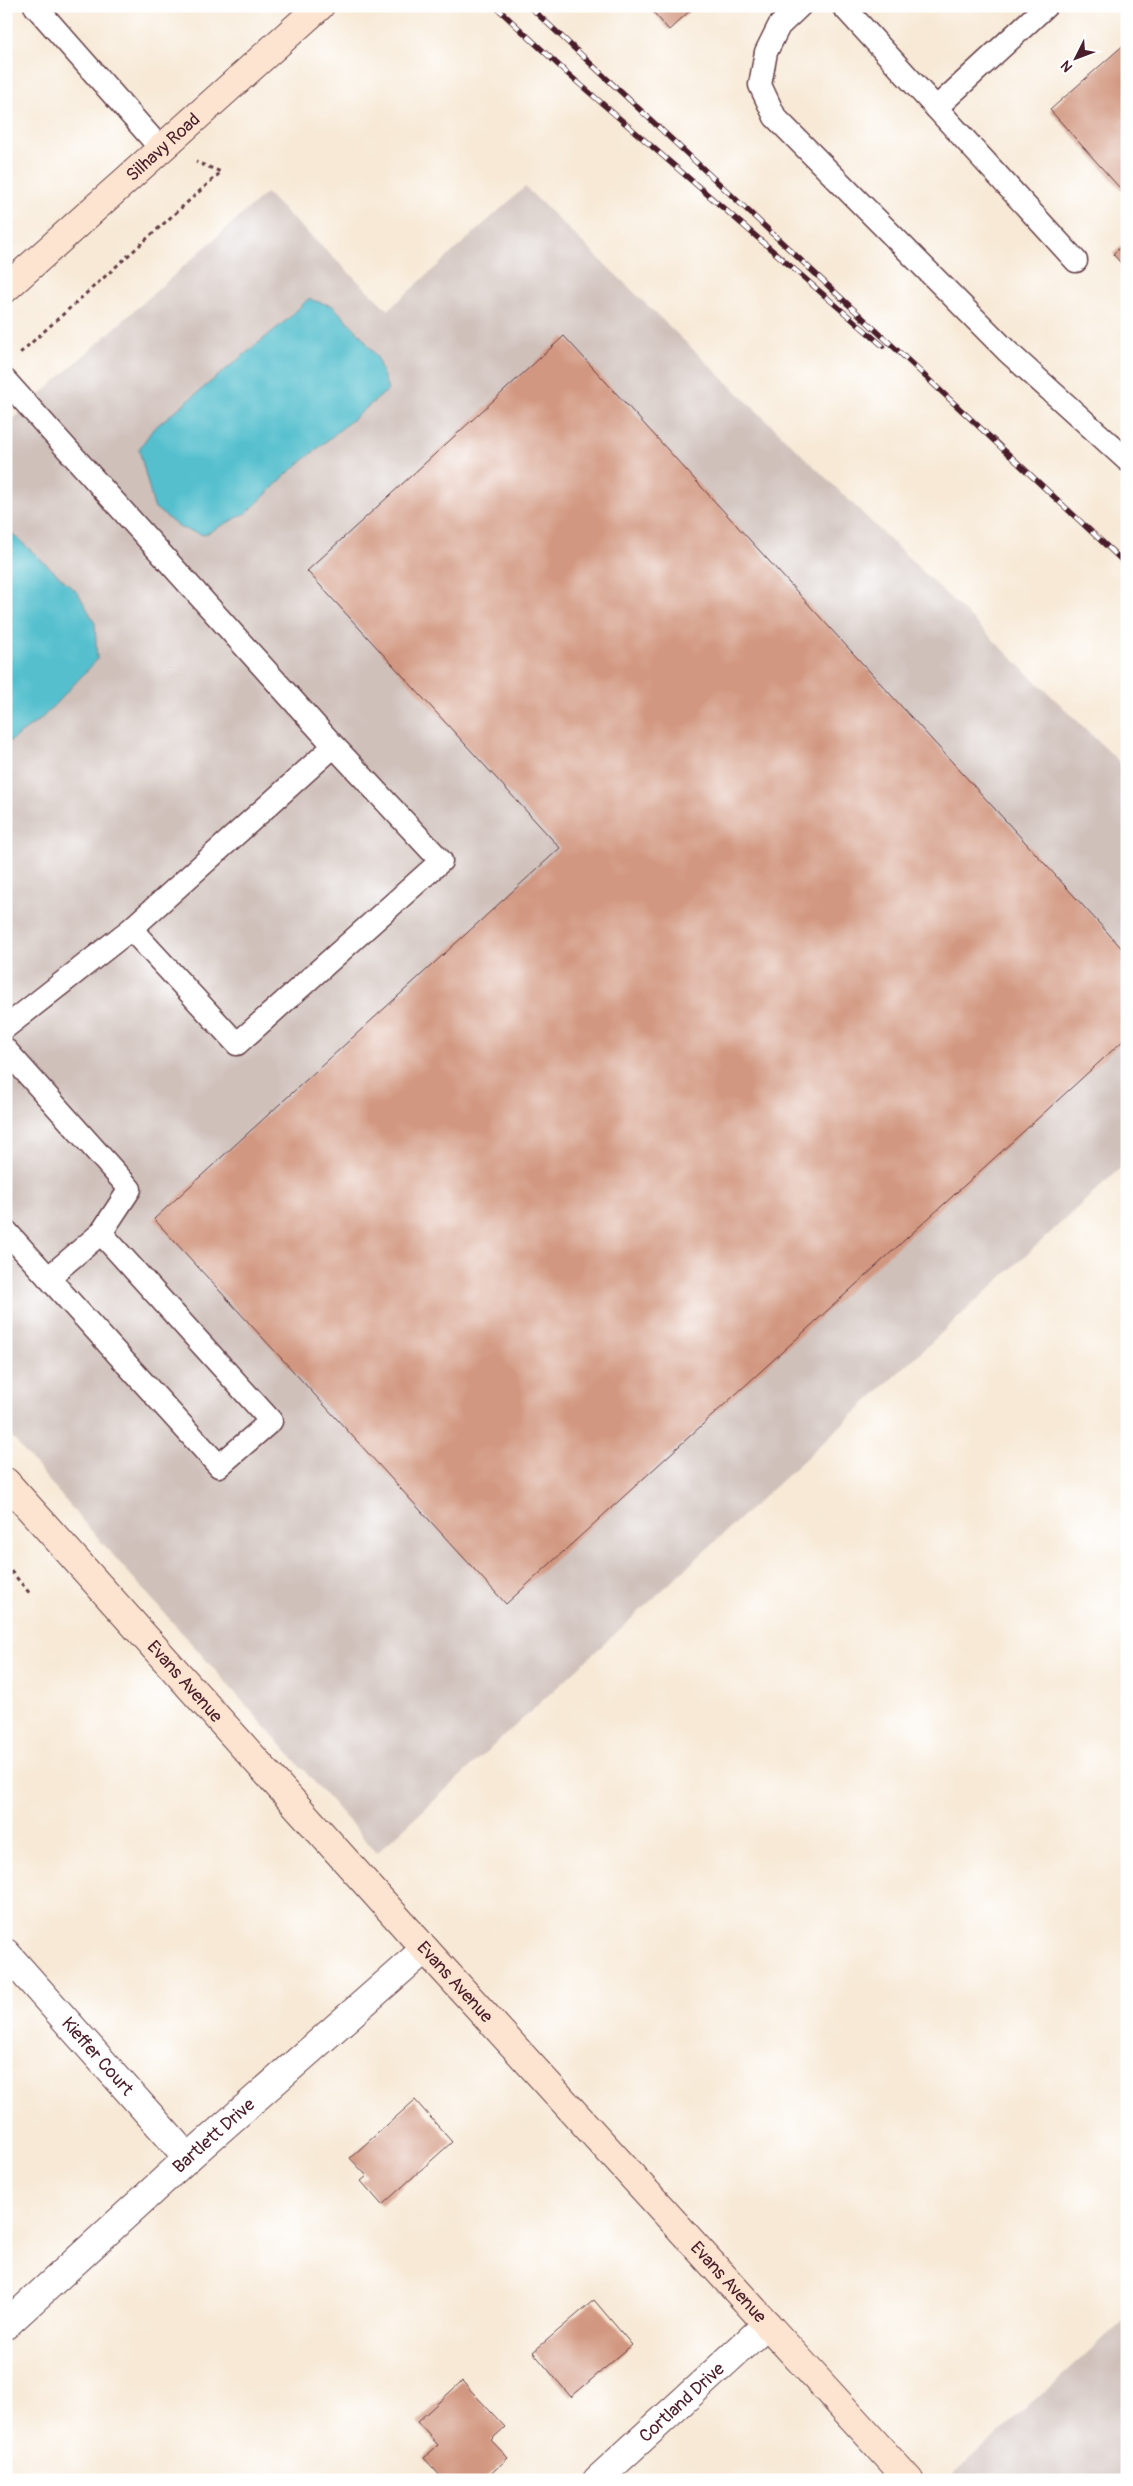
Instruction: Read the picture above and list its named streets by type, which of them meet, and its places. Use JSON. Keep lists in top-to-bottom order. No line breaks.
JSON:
{"streets":{"street":["Silhavy Road","Evans Avenue","Kieffer Court","Bartlett Drive","Cortland Drive"]},"crossings":[["Evans Avenue","Bartlett Drive"],["Evans Avenue","Cortland Drive"],["Kieffer Court","Bartlett Drive"]],"north":"bottom left"}
